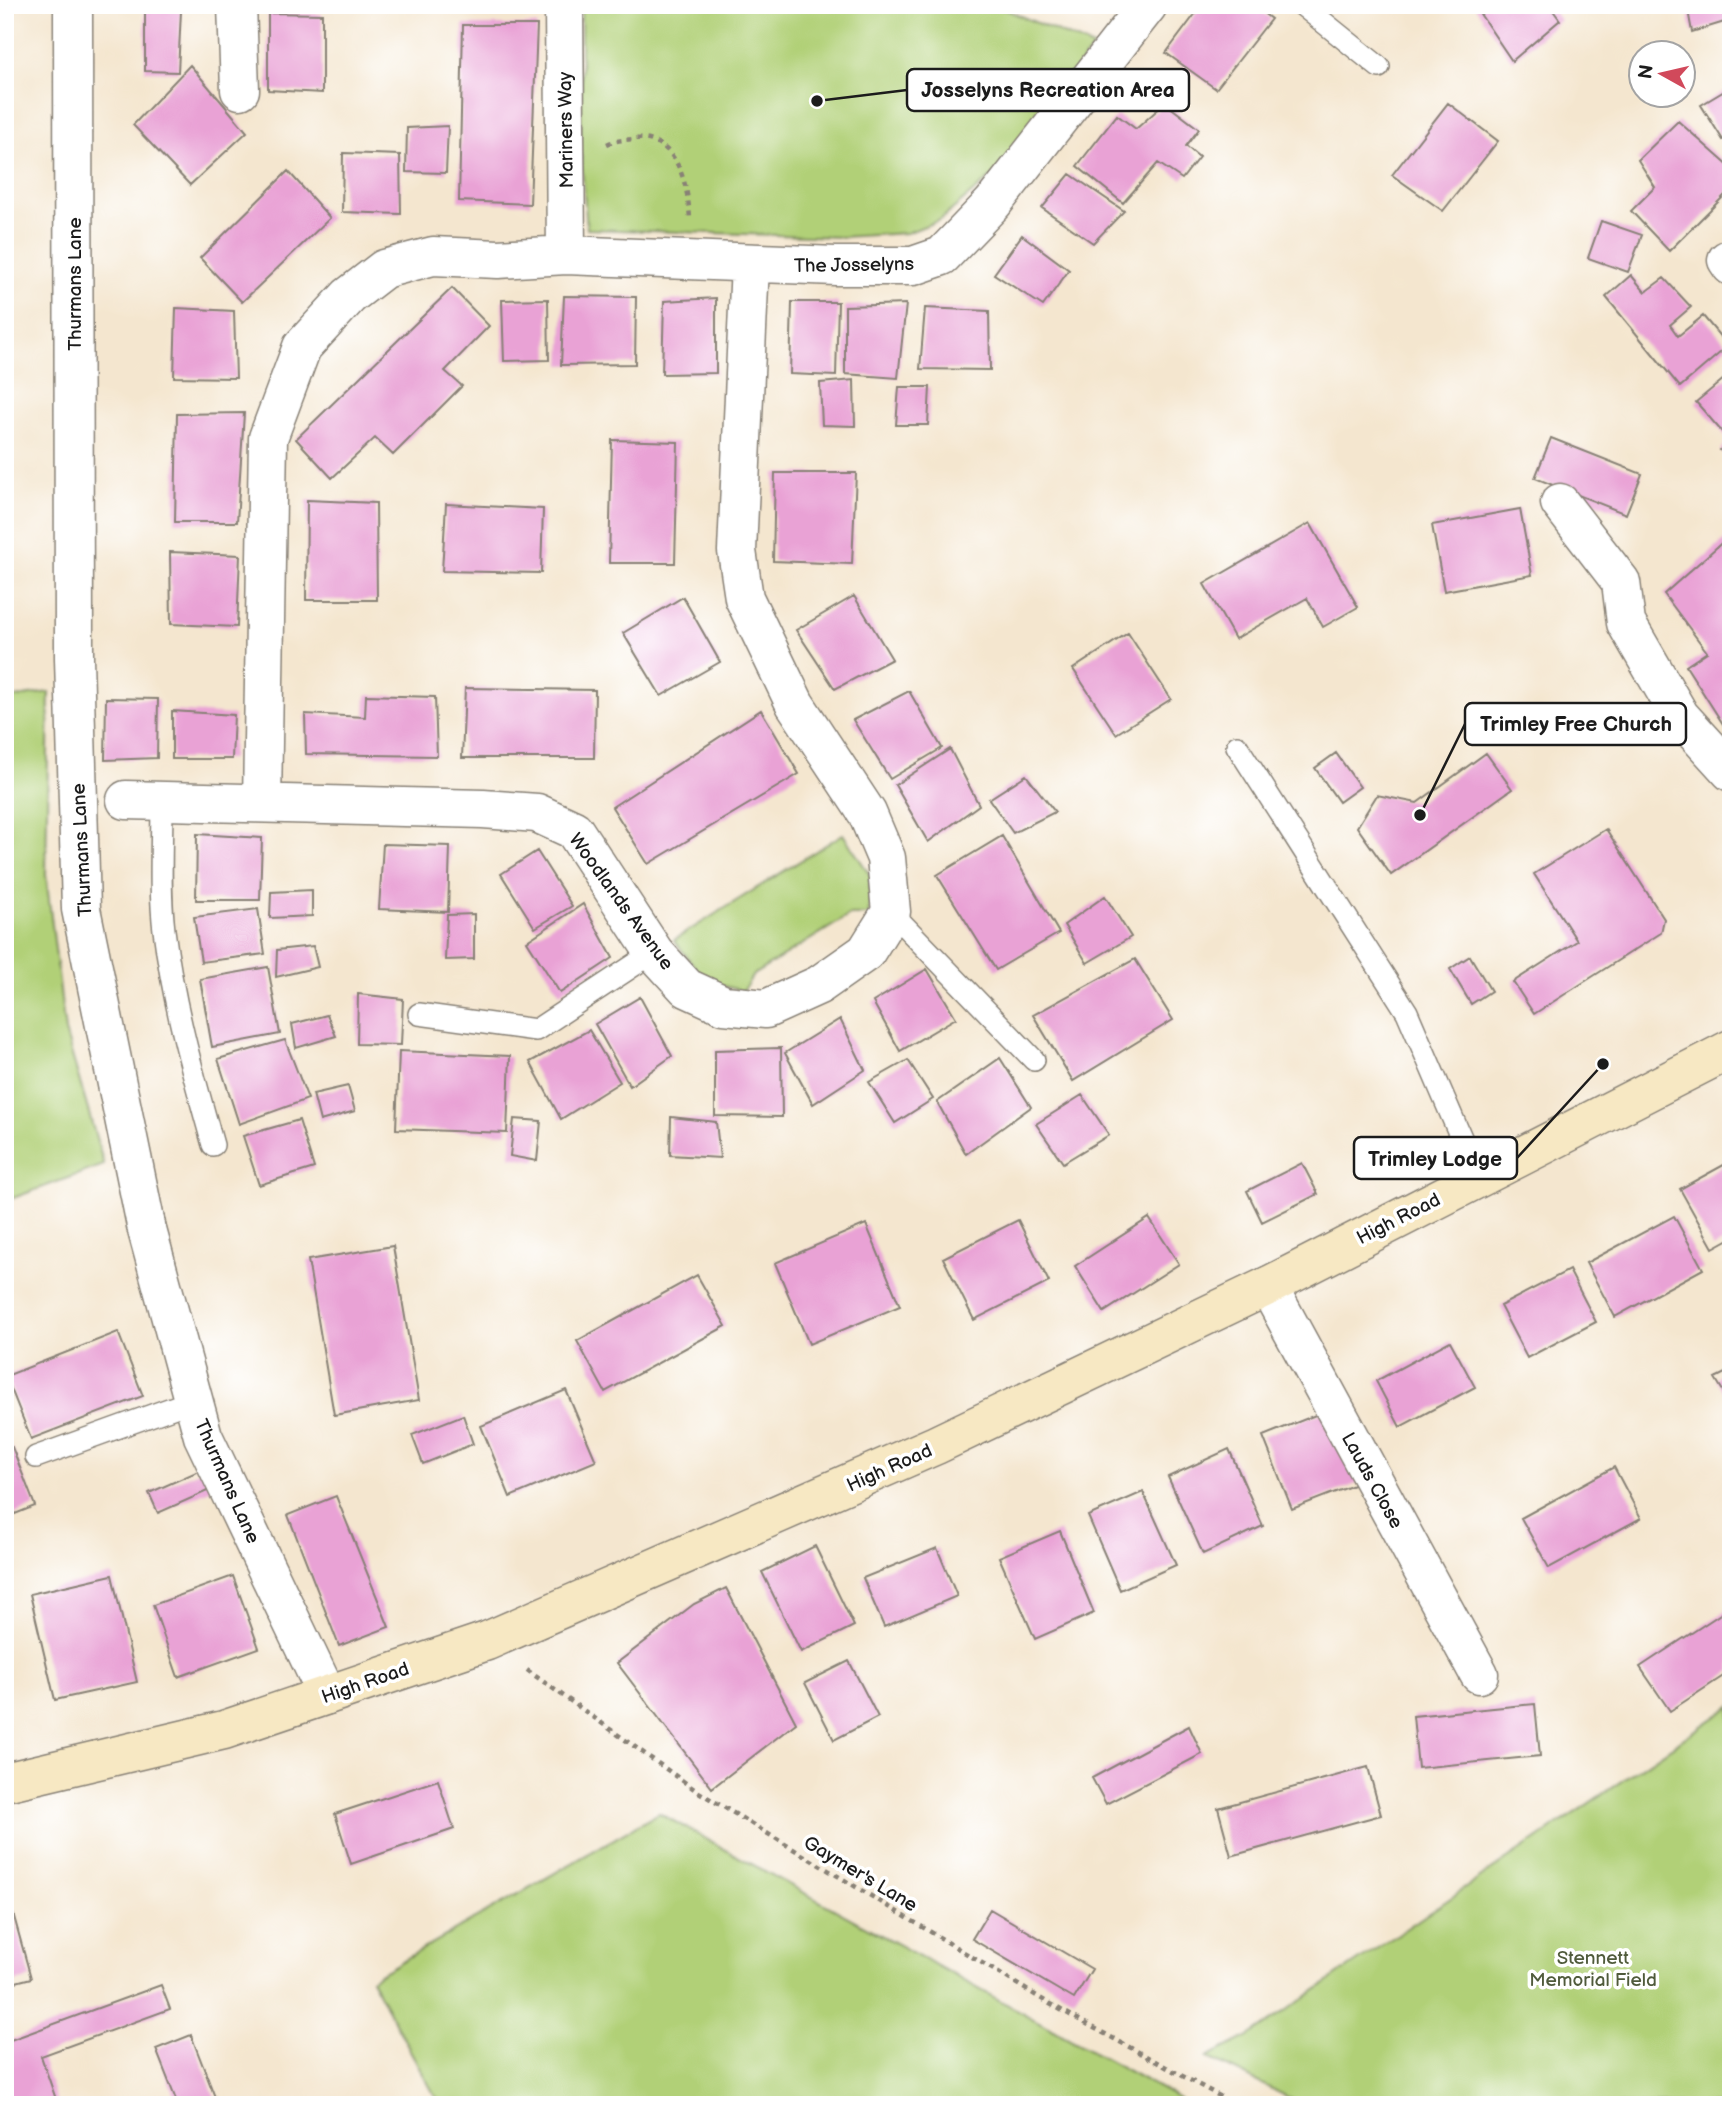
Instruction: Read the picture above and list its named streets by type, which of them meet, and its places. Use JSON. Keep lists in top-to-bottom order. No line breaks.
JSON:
{"streets":{"street":["Mariners Way","The Josselyns","Thurmans Lane","Woodlands Avenue","High Road","Lauds Close"],"path":["Gaymer's Lane"]},"crossings":[["Mariners Way","The Josselyns"],["The Josselyns","Woodlands Avenue"],["Thurmans Lane","High Road"],["High Road","Lauds Close"],["High Road","Gaymer's Lane"]],"parks":["Stennett Memorial Field"],"places":["Josselyns Recreation Area","Trimley Free Church","Trimley Lodge"],"north":"left"}
